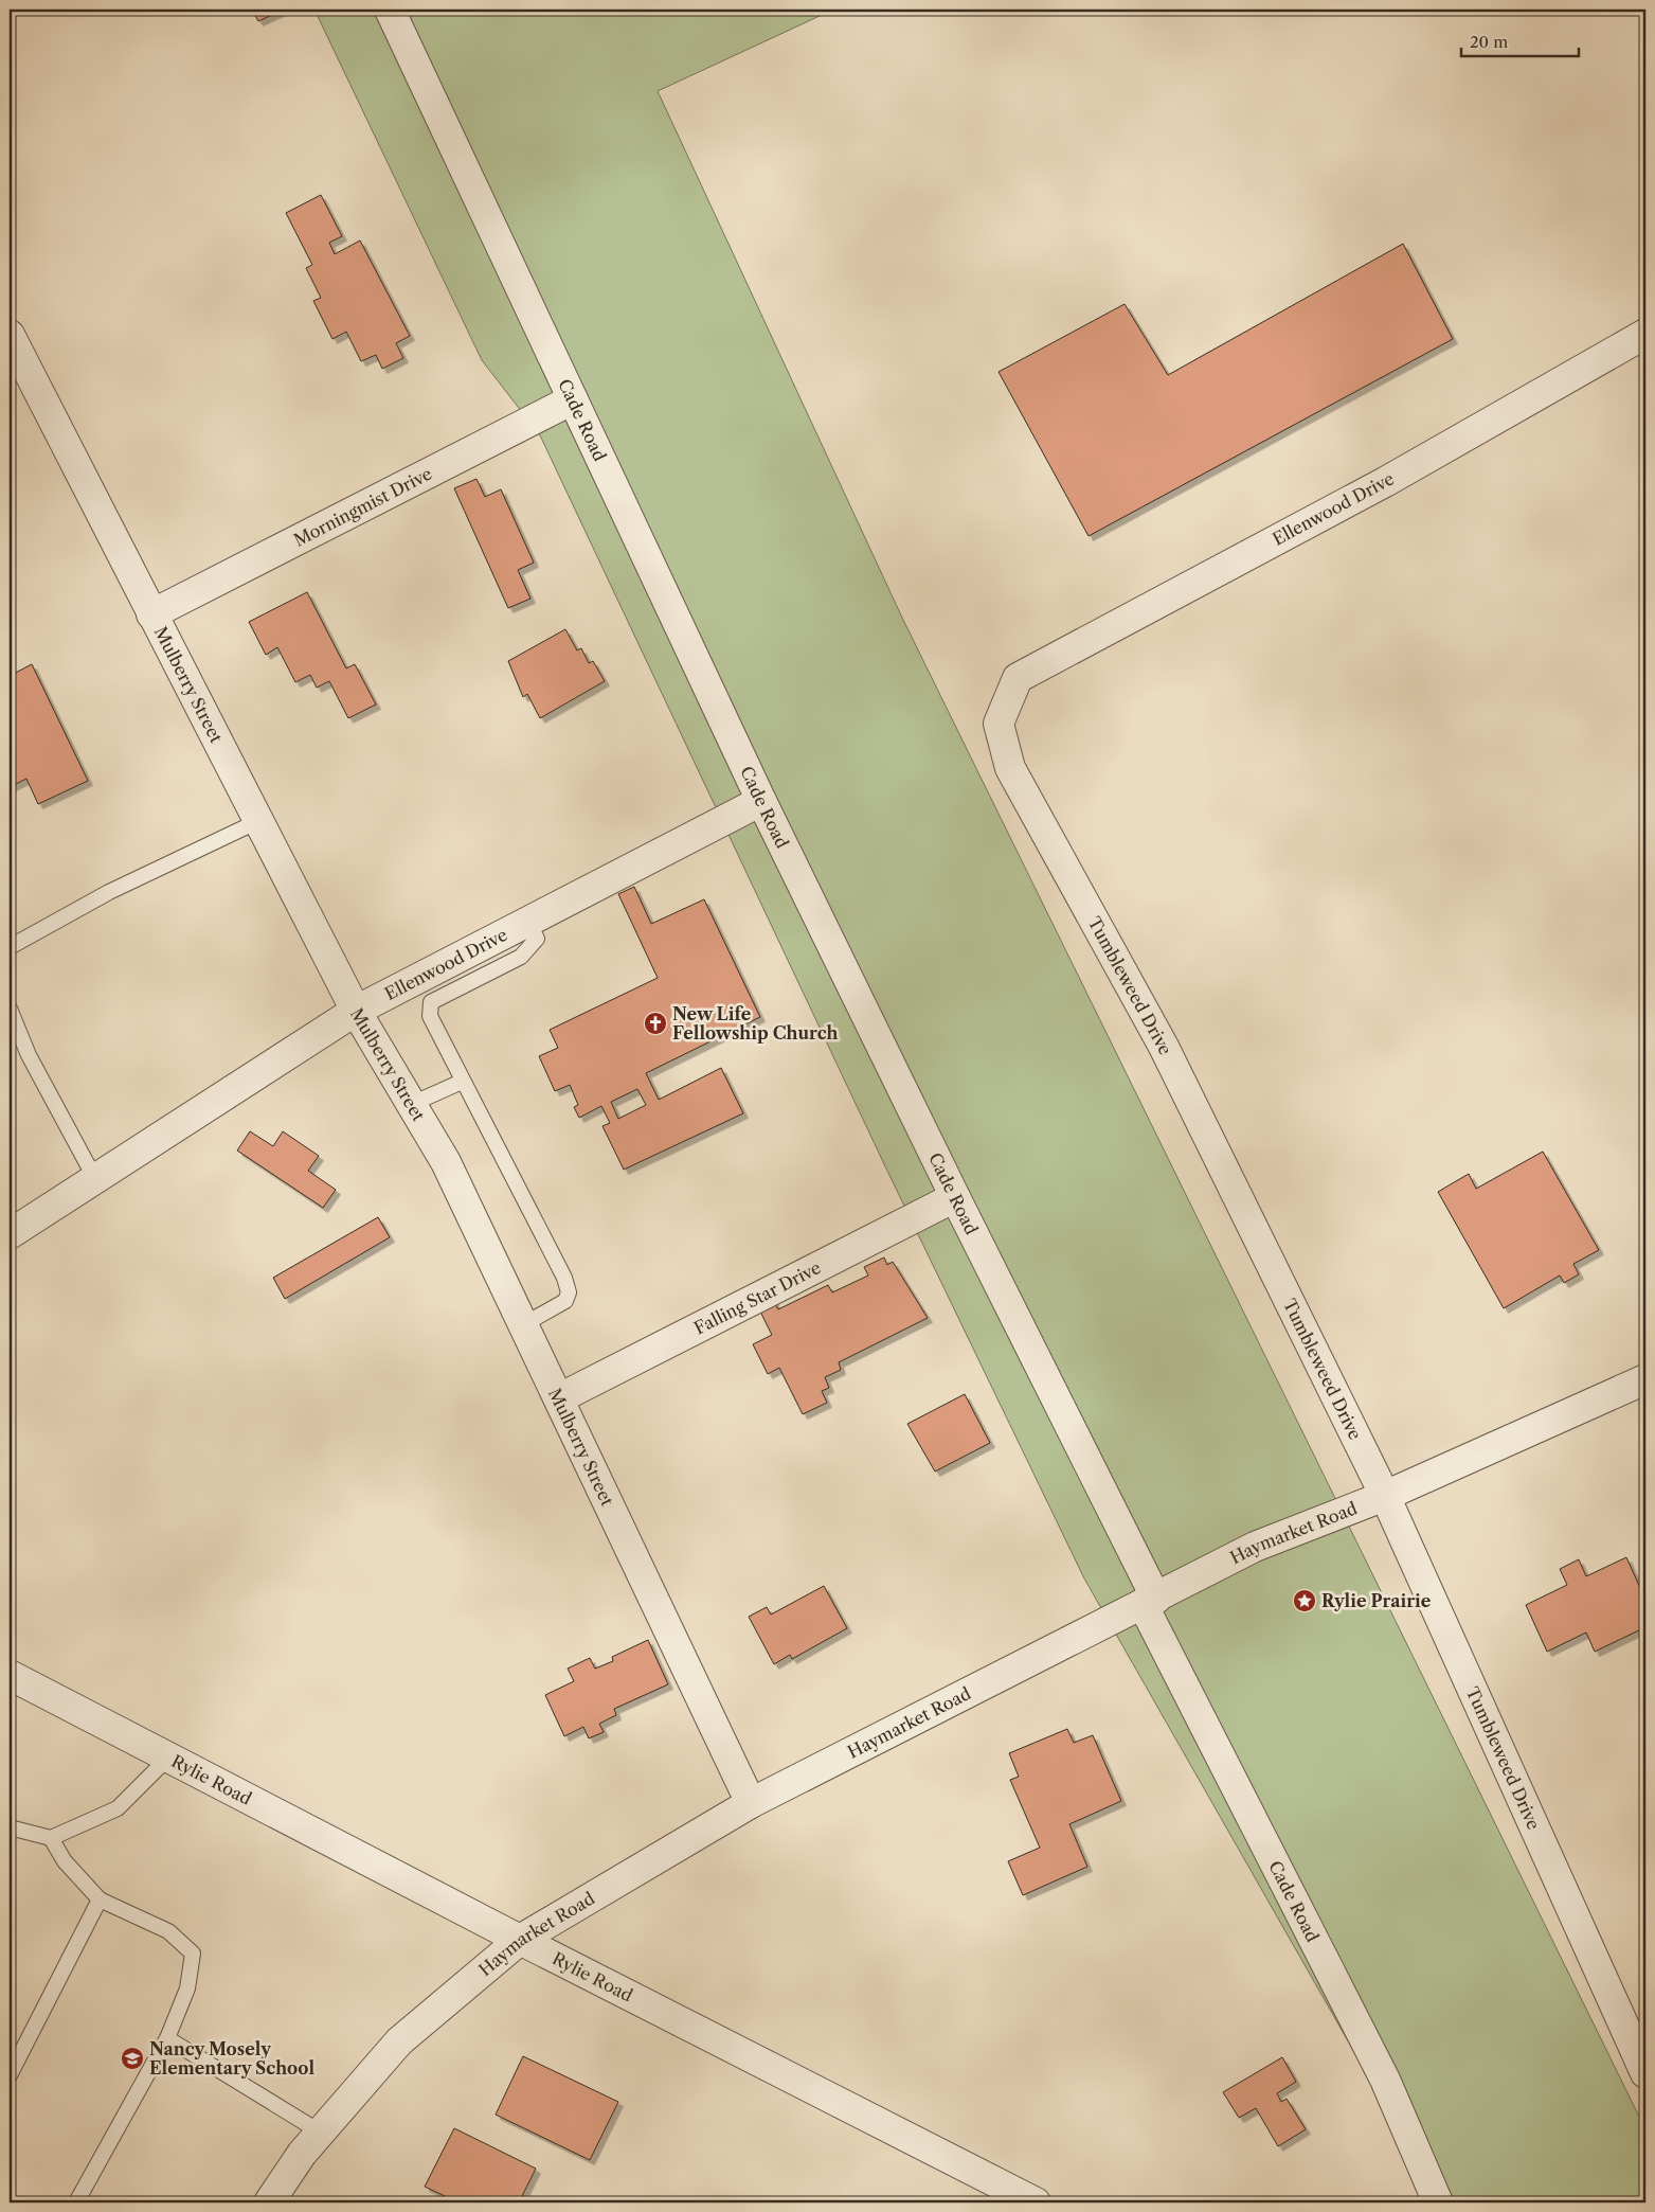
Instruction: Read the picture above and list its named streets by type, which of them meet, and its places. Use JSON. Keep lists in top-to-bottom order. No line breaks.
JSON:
{"streets":{"street":["Cade Road","Morningmist Drive","Ellenwood Drive","Mulberry Street","Tumbleweed Drive","Falling Star Drive","Haymarket Road","Rylie Road"]},"crossings":[["Cade Road","Morningmist Drive"],["Cade Road","Ellenwood Drive"],["Cade Road","Falling Star Drive"],["Cade Road","Haymarket Road"],["Morningmist Drive","Mulberry Street"],["Ellenwood Drive","Mulberry Street"],["Ellenwood Drive","Tumbleweed Drive"],["Mulberry Street","Falling Star Drive"],["Mulberry Street","Haymarket Road"],["Tumbleweed Drive","Haymarket Road"],["Haymarket Road","Rylie Road"]],"places":{"church":["New Life Fellowship Church"],"place":["Rylie Prairie"],"school or university":["Nancy Mosely Elementary School"]},"scale_bar":"20 m"}
